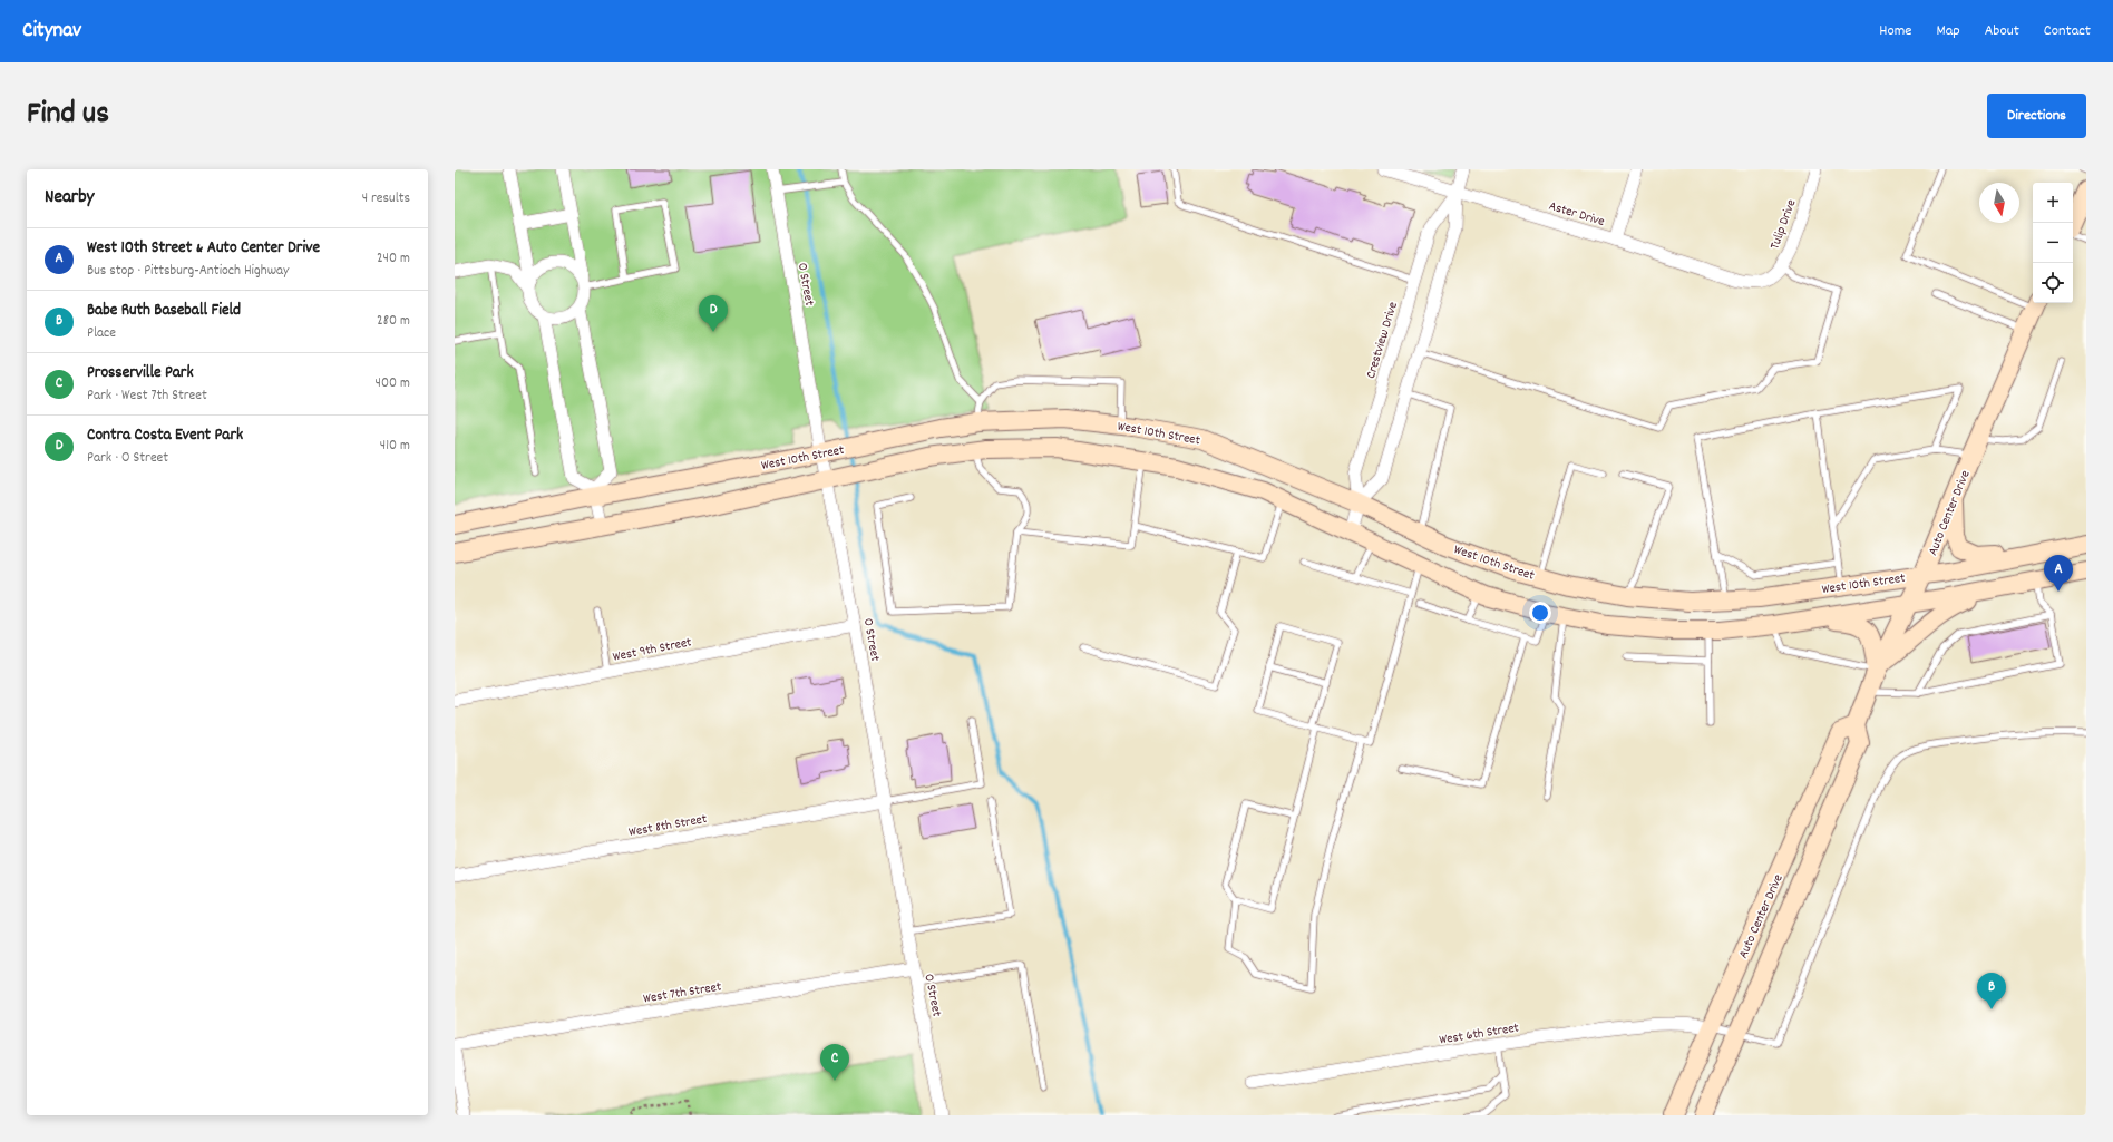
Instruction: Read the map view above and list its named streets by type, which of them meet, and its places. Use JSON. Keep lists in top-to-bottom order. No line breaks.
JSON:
{"streets":{"main road":["West 10th Street","Auto Center Drive"],"street":["Aster Drive","Tulip Drive","O Street","Crestview Drive","West 9th Street","West 8th Street","West 7th Street","West 6th Street"]},"crossings":[["Aster Drive","Tulip Drive"],["Aster Drive","Crestview Drive"],["O Street","West 10th Street"],["O Street","West 9th Street"],["O Street","West 8th Street"],["O Street","West 7th Street"],["Crestview Drive","West 10th Street"],["West 10th Street","Auto Center Drive"],["Auto Center Drive","West 6th Street"]],"north":"bottom","page":{"header":"Citynav","nav":["Home","Map","About","Contact"],"title":"Find us","buttons":"Directions","heading":["Nearby","4 results"],"map_buttons":["+","−"],"list":[{"mark":"A","name":"West 10th Street & Auto Center Drive","note":"Bus stop · Pittsburg-Antioch Highway","value":"240 m"},{"mark":"B","name":"Babe Ruth Baseball Field","note":"Place","value":"280 m"},{"mark":"C","name":"Prosserville Park","note":"Park · West 7th Street","value":"400 m"},{"mark":"D","name":"Contra Costa Event Park","note":"Park · O Street","value":"410 m"}],"pins":["D","A","B","C"]}}
